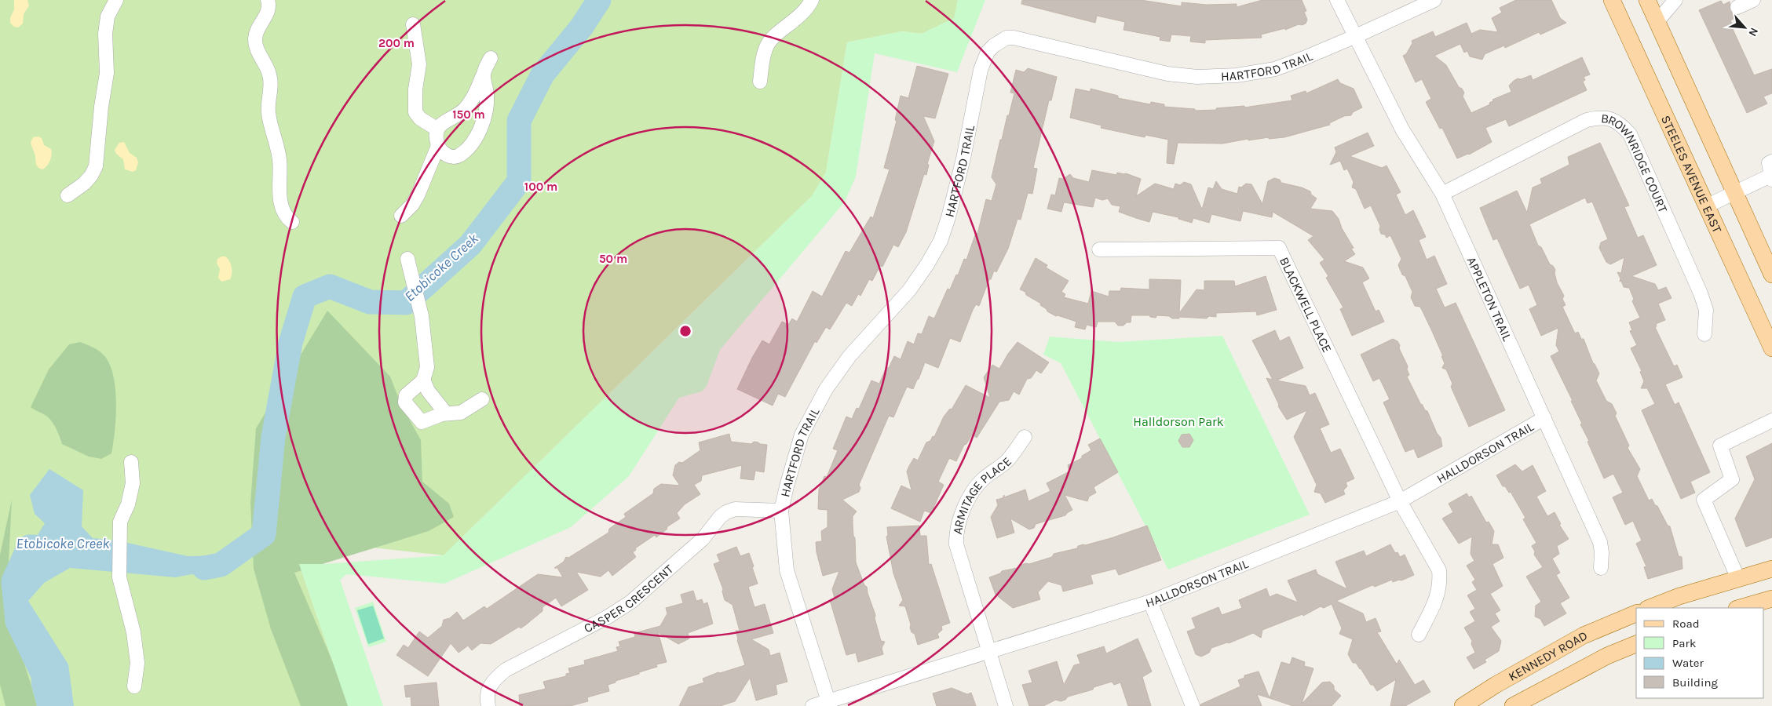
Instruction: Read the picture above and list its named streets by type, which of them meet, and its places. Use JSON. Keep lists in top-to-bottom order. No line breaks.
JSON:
{"streets":{"main road":["STEELES AVENUE EAST","KENNEDY ROAD"],"street":["HARTFORD TRAIL","BROWNRIDGE COURT","APPLETON TRAIL","BLACKWELL PLACE","HALLDORSON TRAIL","ARMITAGE PLACE","CASPER CRESCENT"]},"crossings":[["HARTFORD TRAIL","APPLETON TRAIL"],["HARTFORD TRAIL","HALLDORSON TRAIL"],["HARTFORD TRAIL","CASPER CRESCENT"],["BROWNRIDGE COURT","APPLETON TRAIL"],["APPLETON TRAIL","HALLDORSON TRAIL"],["BLACKWELL PLACE","HALLDORSON TRAIL"],["HALLDORSON TRAIL","ARMITAGE PLACE"]],"water":["Etobicoke Creek"],"parks":["Halldorson Park"],"legend":["Road","Park","Water","Building"],"north":"bottom right","rings":["200 m","150 m","100 m","50 m"]}
